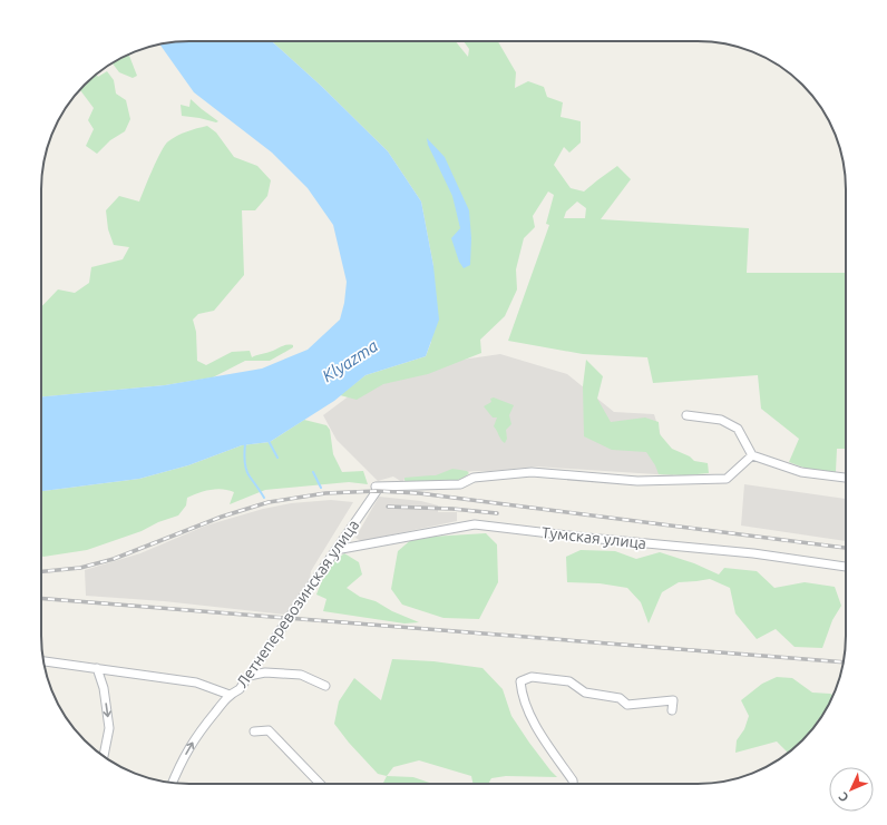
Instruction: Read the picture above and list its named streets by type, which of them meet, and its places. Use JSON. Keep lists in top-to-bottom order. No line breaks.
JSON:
{"streets":{"street":["Тумская улица","Летнеперевозинская улица"]},"crossings":[["Тумская улица","Летнеперевозинская улица"]],"water":["Klyazma"],"north":"bottom left"}
